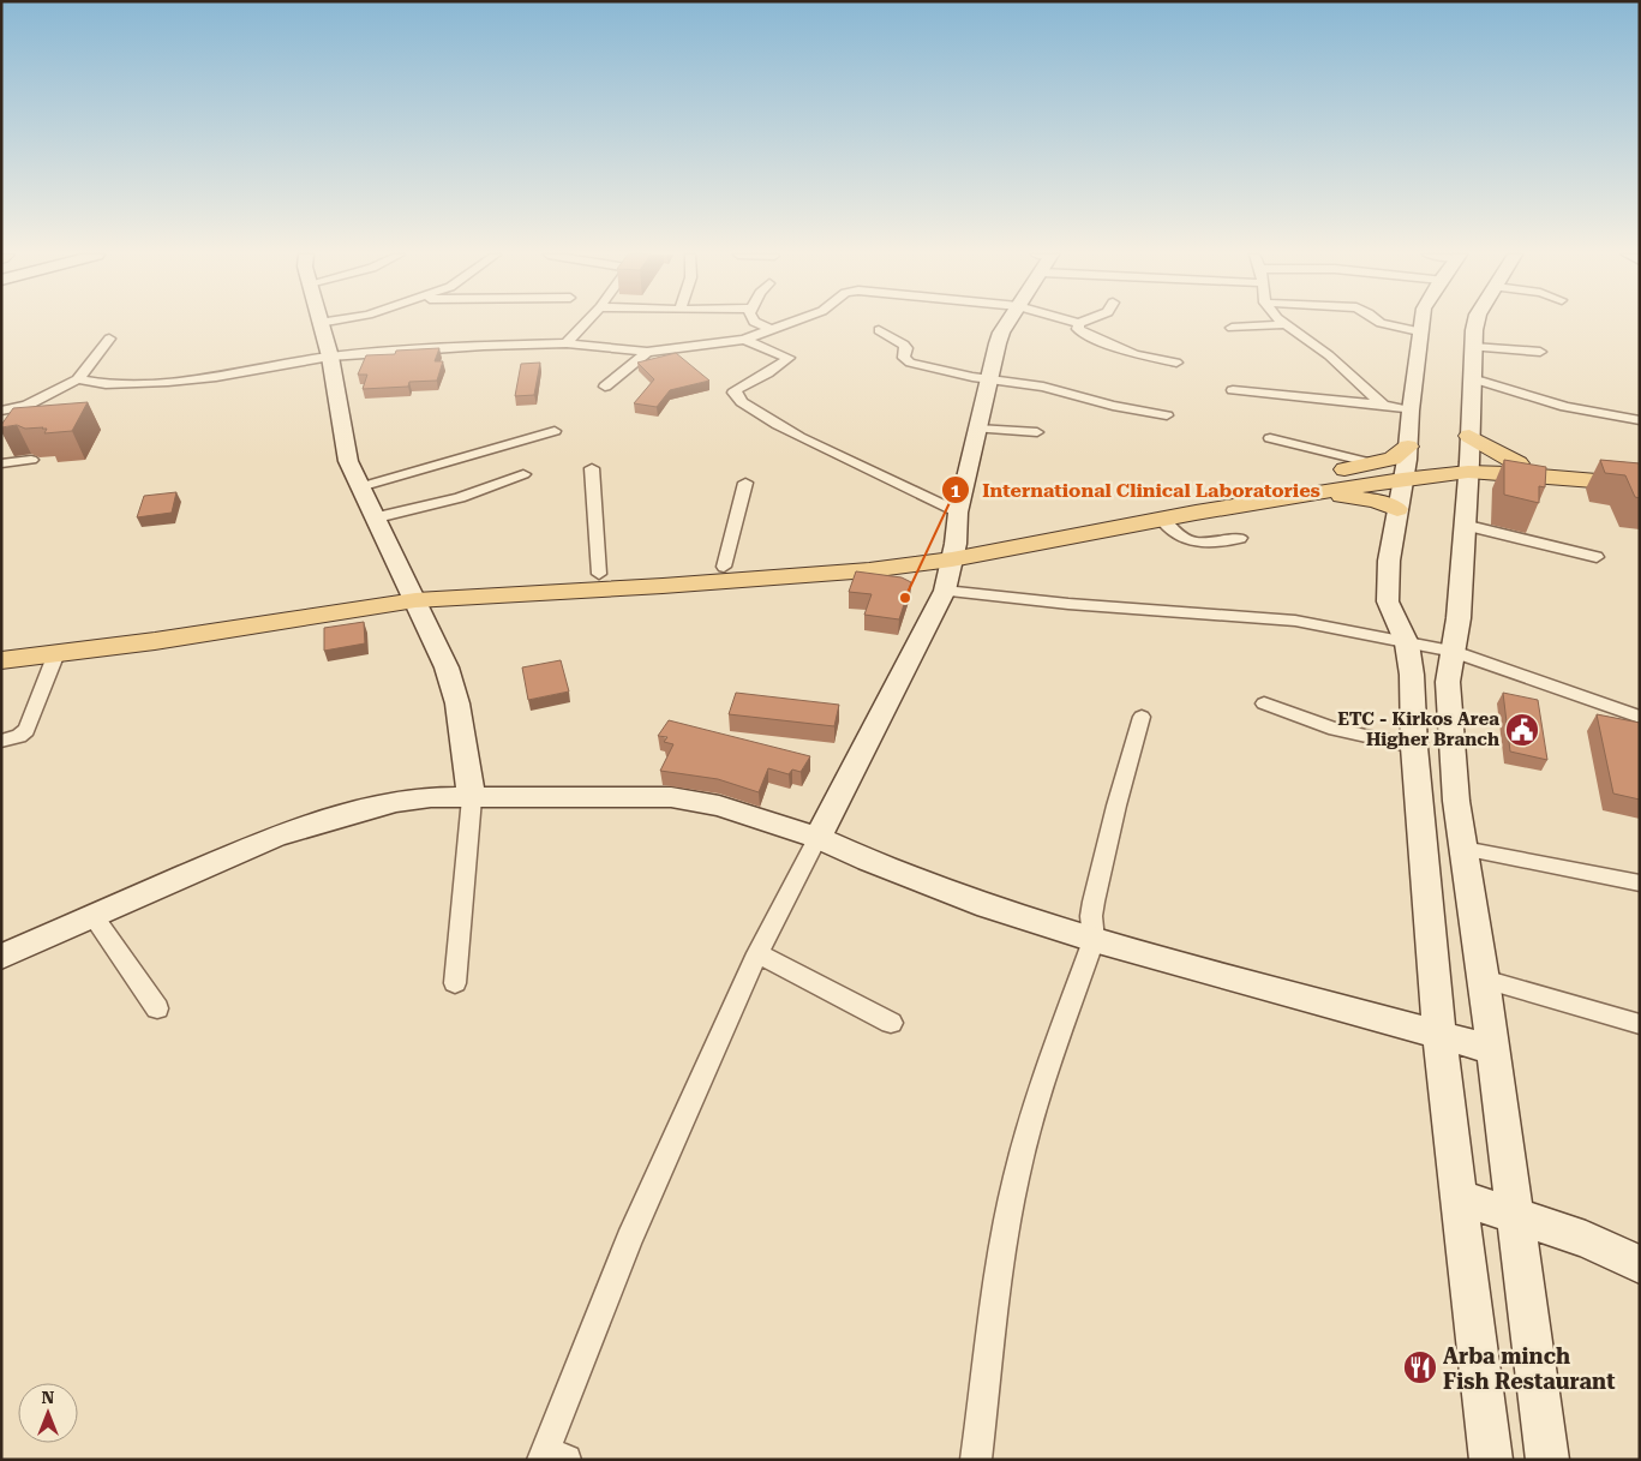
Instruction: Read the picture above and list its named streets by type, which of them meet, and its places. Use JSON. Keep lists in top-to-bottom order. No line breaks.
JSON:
{"places":{"other":["International Clinical Laboratories"],"public building":["ETC - Kirkos Area Higher Branch"],"restaurant":["Arba minch Fish Restaurant"]},"north":"top"}
